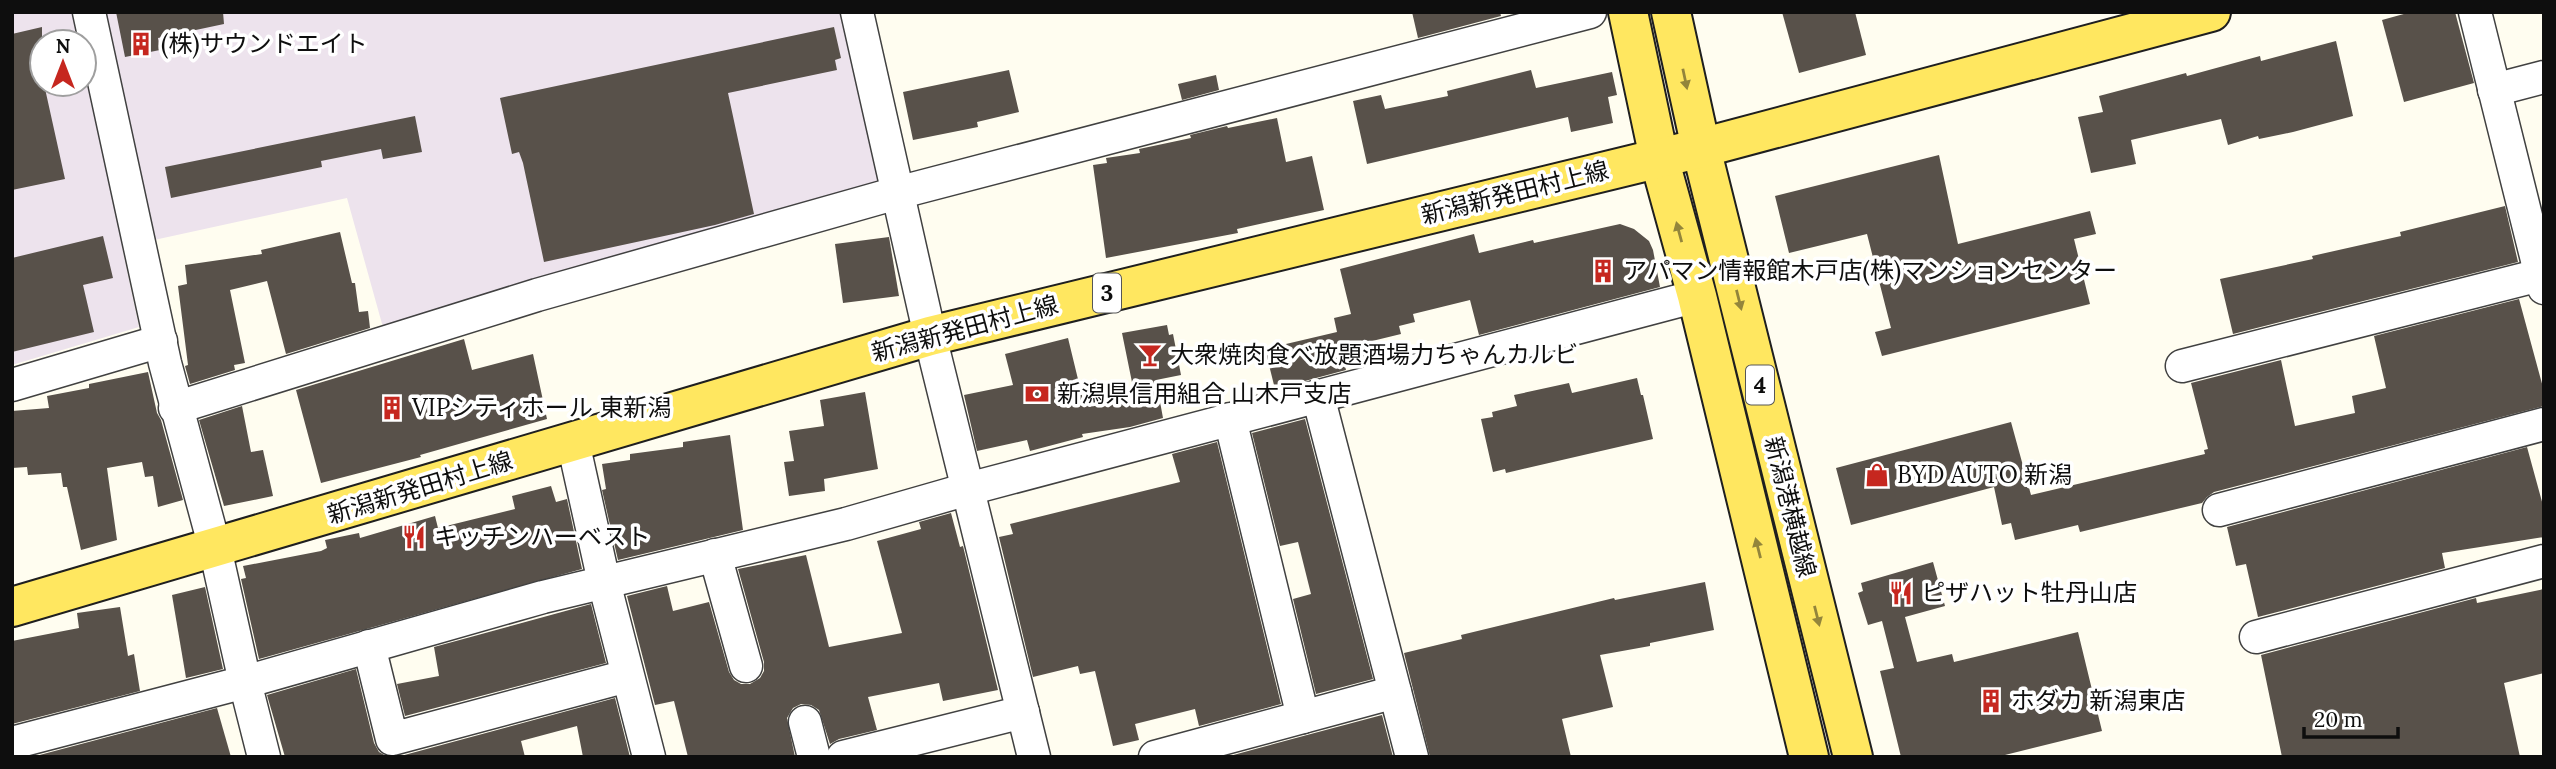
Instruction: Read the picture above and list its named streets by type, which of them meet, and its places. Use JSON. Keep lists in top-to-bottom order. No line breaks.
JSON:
{"streets":{"main road":["新潟新発田村上線","3","4","新潟港横越線"]},"crossings":[["新潟新発田村上線","新潟港横越線"]],"places":{"building":["(株)サウンドエイト","アパマン情報館木戸店(株)マンションセンター","VIPシティホール 東新潟","ホダカ 新潟東店"],"bar":["大衆焼肉食べ放題酒場力ちゃんカルビ"],"bank":["新潟県信用組合 山木戸支店"],"shop":["BYD AUTO 新潟"],"restaurant":["キッチンハーベスト","ピザハット牡丹山店"]},"scale_bar":"20 m","north":"top"}
